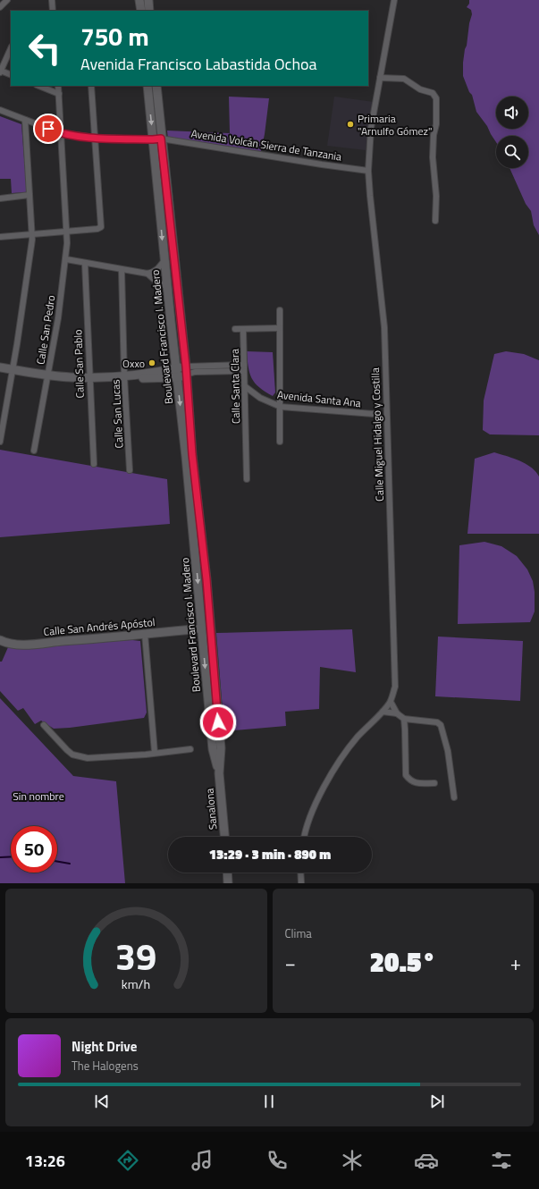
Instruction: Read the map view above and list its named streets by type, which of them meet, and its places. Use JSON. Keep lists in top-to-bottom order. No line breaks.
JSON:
{"streets":{"main road":["Boulevard Francisco I. Madero","Calle San Andrés Apóstol","Sanalona"],"street":["Avenida Volcán Sierra de Tanzania","Calle San Pedro","Calle San Pablo","Calle Santa Clara","Avenida Santa Ana","Calle San Lucas","Calle Miguel Hidalgo y Costilla"]},"crossings":[["Avenida Volcán Sierra de Tanzania","Calle San Pedro"],["Avenida Volcán Sierra de Tanzania","Boulevard Francisco I. Madero"],["Avenida Volcán Sierra de Tanzania","Calle Miguel Hidalgo y Costilla"],["Boulevard Francisco I. Madero","Calle San Andrés Apóstol"],["Boulevard Francisco I. Madero","Sanalona"],["Calle Santa Clara","Avenida Santa Ana"]],"parks":["Sin nombre"],"places":["Primaria \"Arnulfo Gómez\"","Oxxo"],"page":{"turn":["750 m","Avenida Francisco Labastida Ochoa"],"limit":"50","trip":"13:29 · 3 min · 890 m","tile":"Clima","heat":["−","20.5°","+"],"song":["Night Drive","The Halogens"],"tabs":"13:26","gauge":["39","km/h"]}}
